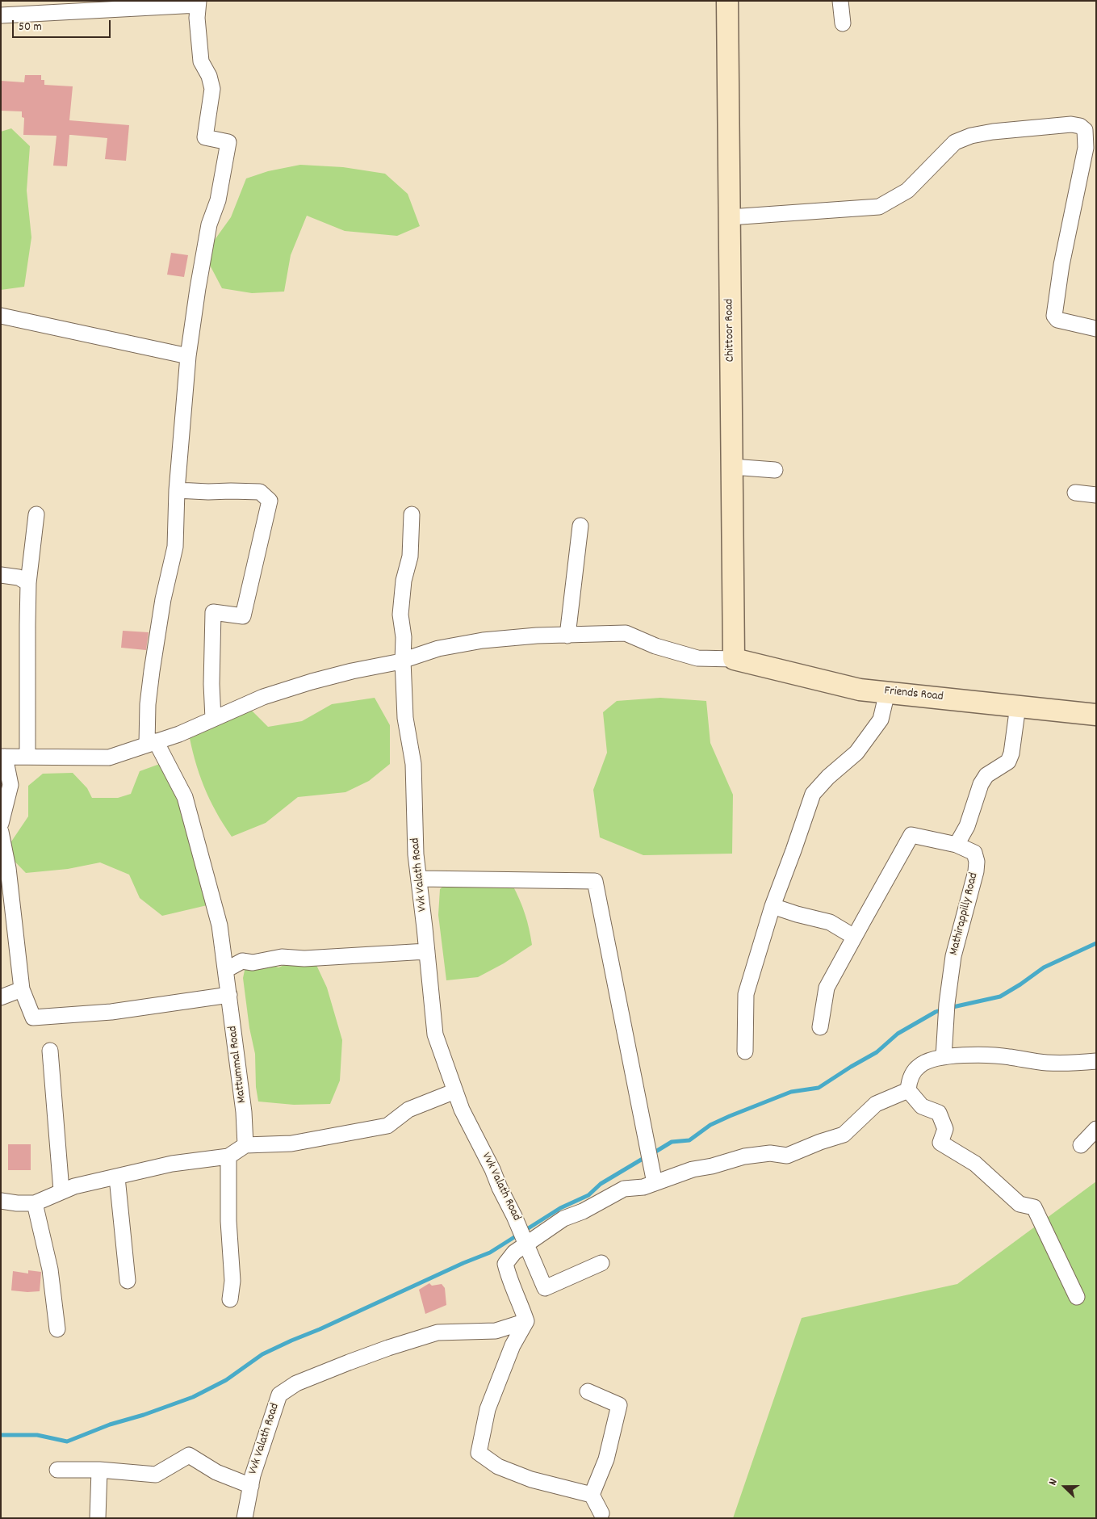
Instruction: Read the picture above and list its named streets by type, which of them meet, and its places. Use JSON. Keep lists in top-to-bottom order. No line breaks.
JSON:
{"streets":{"main road":["Chittoor Road","Friends Road"],"street":["Vvk Valath Road","Mathirappilly Road","Mattummal Road"]},"crossings":[["Chittoor Road","Friends Road"]],"scale_bar":"50 m","north":"left"}
